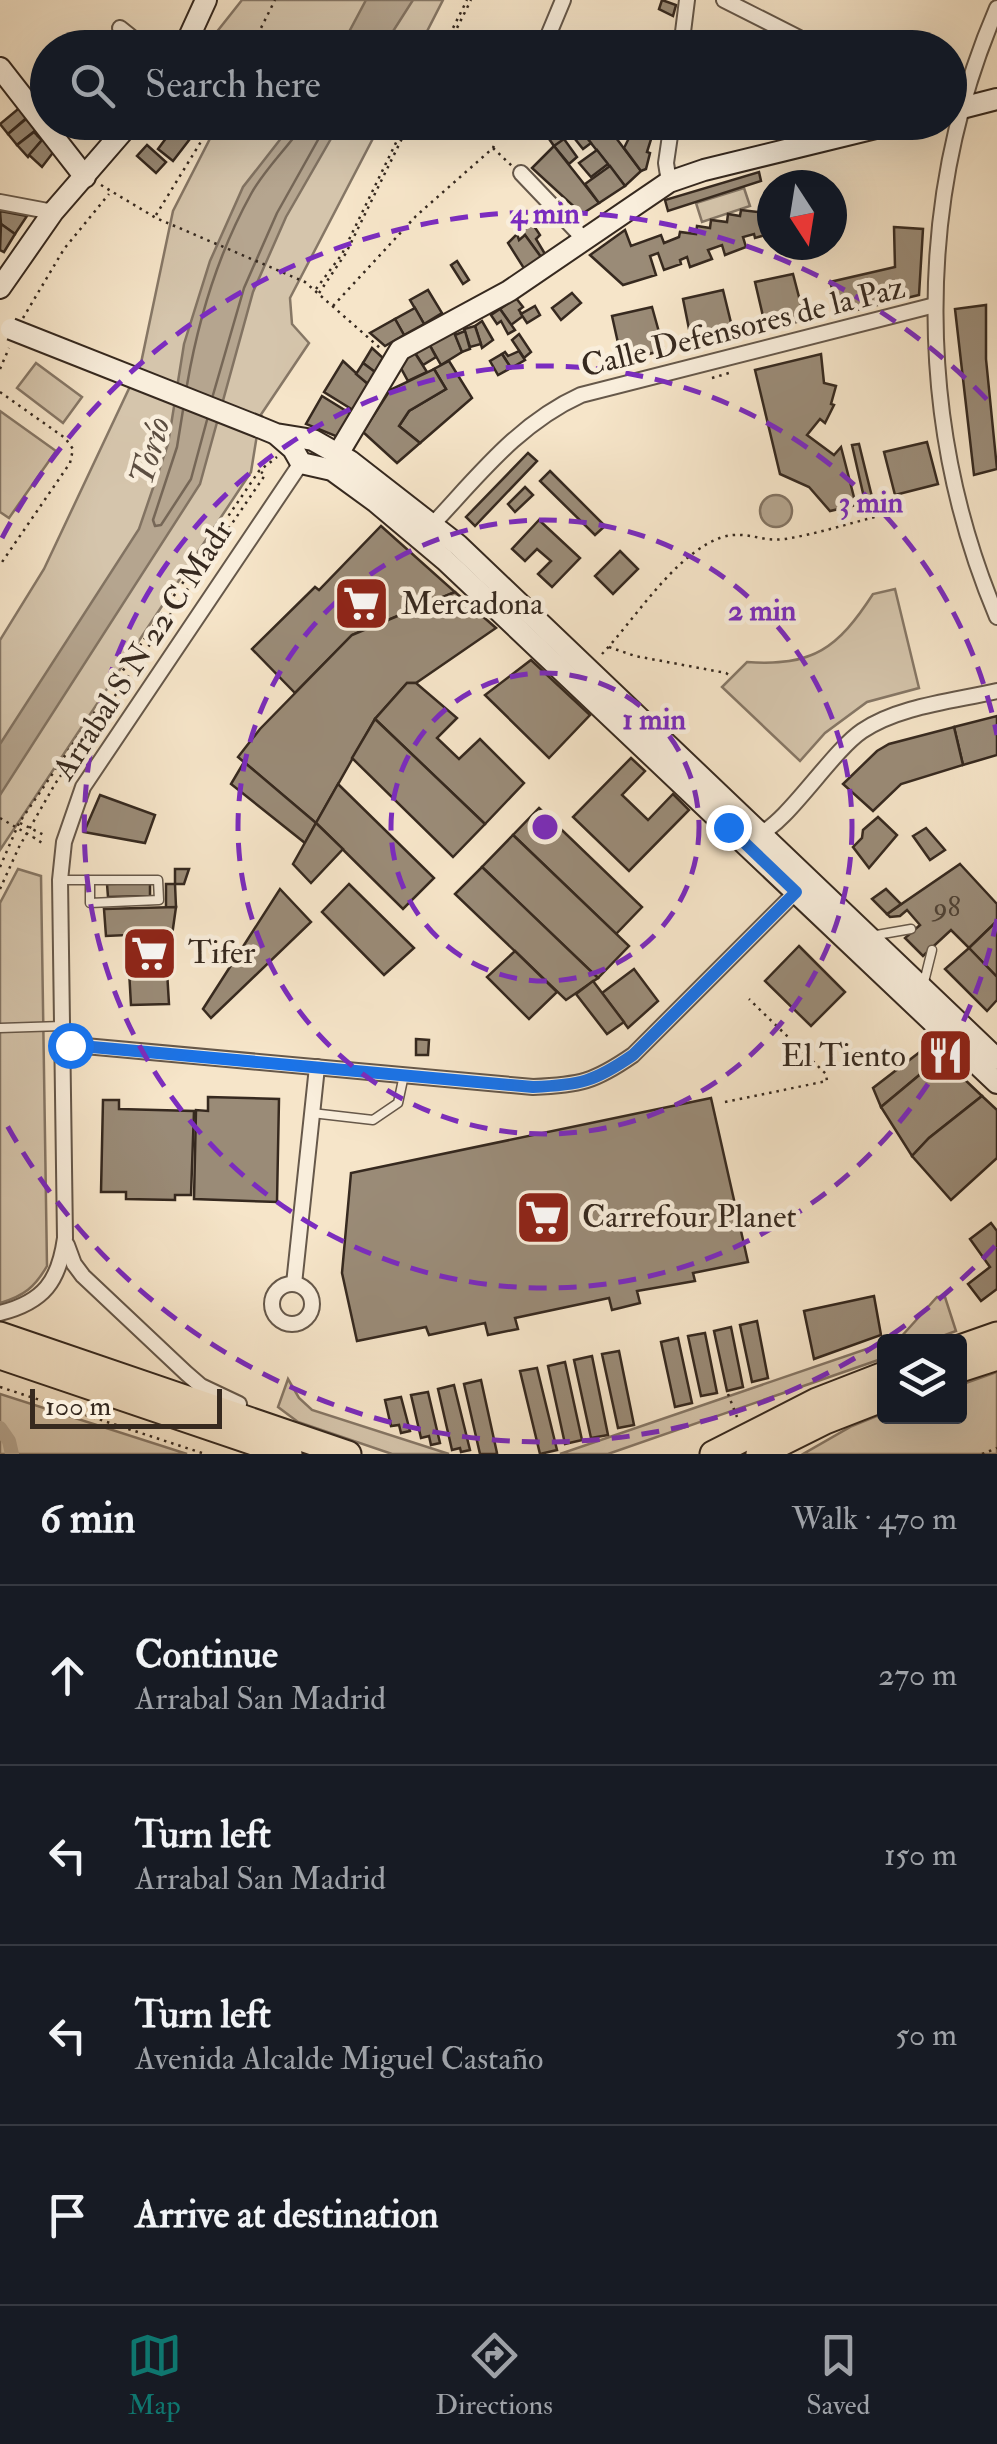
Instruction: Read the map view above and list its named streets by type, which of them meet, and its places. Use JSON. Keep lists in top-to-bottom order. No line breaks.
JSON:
{"streets":{"street":["Calle Defensores de la Paz","Arrabal S N 22 C Madr"]},"water":["Torío"],"places":{"supermarket":["Mercadona","Tifer","Carrefour Planet"],"restaurant":["El Tiento"]},"house_numbers":["98"],"scale_bar":"100 m","north":"bottom","page":{"search":"Search here","scale":"100 m","heading":["6 min","Walk · 470 m"],"list":[["Continue","Arrabal San Madrid","270 m"],["Turn left","Arrabal San Madrid","150 m"],["Turn left","Avenida Alcalde Miguel Castaño","50 m"],"Arrive at destination"],"nav":["Map","Directions","Saved"]},"rings":["4 min","3 min","2 min","1 min"]}
